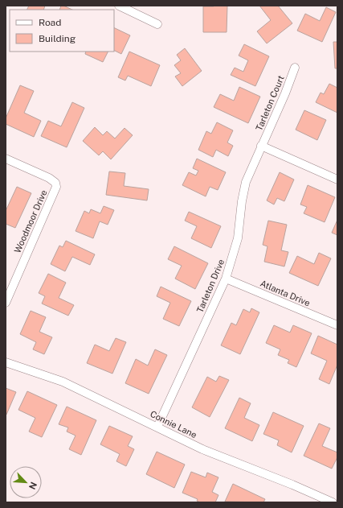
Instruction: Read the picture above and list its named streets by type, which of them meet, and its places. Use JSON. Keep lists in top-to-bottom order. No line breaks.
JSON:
{"streets":{"street":["Tarleton Court","Woodmoor Drive","Tarleton Drive","Atlanta Drive","Connie Lane"]},"crossings":[["Tarleton Court","Tarleton Drive"],["Tarleton Drive","Atlanta Drive"],["Tarleton Drive","Connie Lane"]],"legend":["Road","Building"],"north":"bottom right"}
